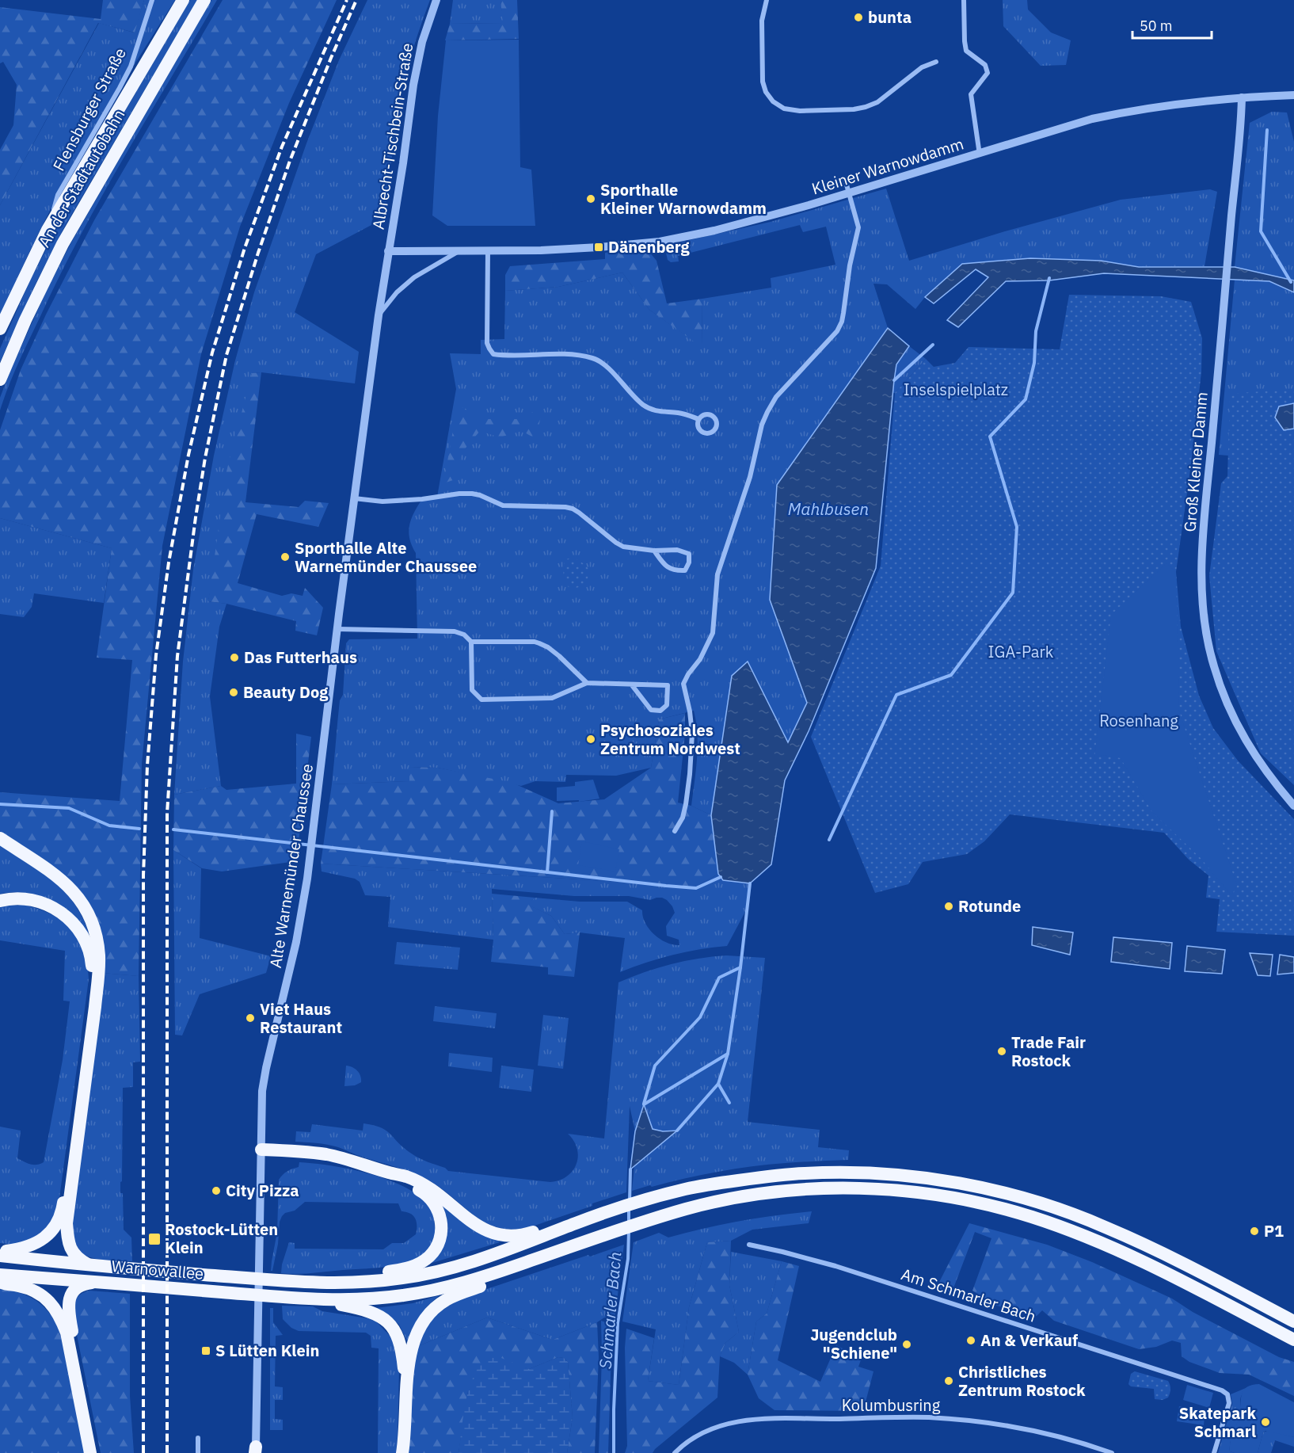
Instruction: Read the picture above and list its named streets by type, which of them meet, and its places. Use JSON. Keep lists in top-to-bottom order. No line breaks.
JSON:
{"streets":{"highway":["An der Stadtautobahn","Warnowallee"],"street":["Flensburger Straße","Albrecht-Tischbein-Straße","Kleiner Warnowdamm","Groß Kleiner Damm","Alte Warnemünder Chaussee","Am Schmarler Bach","Kolumbusring"]},"crossings":[["Flensburger Straße","An der Stadtautobahn"],["Albrecht-Tischbein-Straße","Kleiner Warnowdamm"],["Albrecht-Tischbein-Straße","Alte Warnemünder Chaussee"],["Kleiner Warnowdamm","Groß Kleiner Damm"],["Kleiner Warnowdamm","Alte Warnemünder Chaussee"]],"water":["Mahlbusen","Schmarler Bach"],"parks":["Inselspielplatz","IGA-Park","Rosenhang"],"places":{"other":["bunta","Sporthalle Kleiner Warnowdamm","Sporthalle Alte Warnemünder Chaussee","Das Futterhaus","Beauty Dog","Psychosoziales Zentrum Nordwest","Rotunde","Viet Haus Restaurant","Trade Fair Rostock","City Pizza","P1","An & Verkauf","Jugendclub \"Schiene\"","Christliches Zentrum Rostock","Skatepark Schmarl"],"transit":["Dänenberg","Rostock-Lütten Klein","S Lütten Klein"]},"scale_bar":"50 m"}
